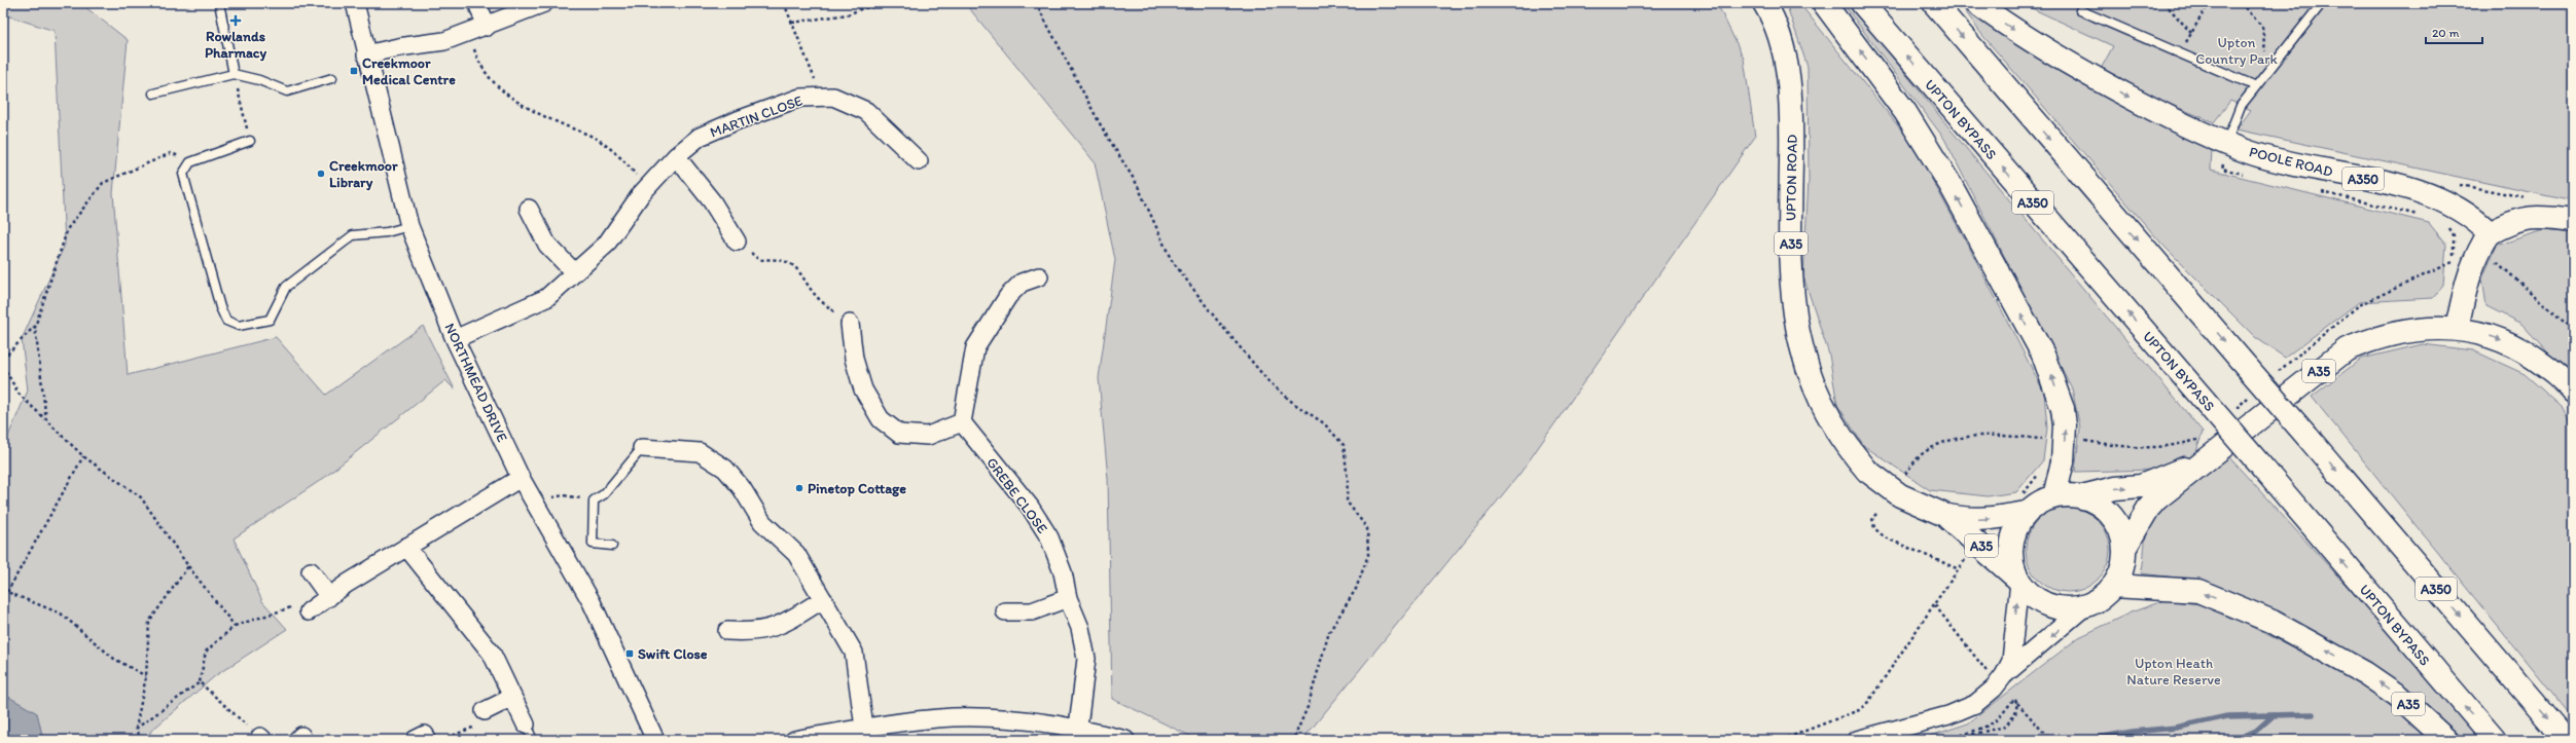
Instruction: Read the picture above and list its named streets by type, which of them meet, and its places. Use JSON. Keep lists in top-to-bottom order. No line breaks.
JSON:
{"streets":{"main road":["UPTON BYPASS","POOLE ROAD","UPTON ROAD","A350","A35"],"street":["MARTIN CLOSE","NORTHMEAD DRIVE","GREBE CLOSE"]},"crossings":[["MARTIN CLOSE","NORTHMEAD DRIVE"],["POOLE ROAD","A350"],["UPTON ROAD","A35"]],"parks":["Upton Country Park","Upton Heath Nature Reserve"],"places":{"health":["Rowlands Pharmacy"],"transit":["Creekmoor Medical Centre","Swift Close"],"other":["Creekmoor Library","Pinetop Cottage"]},"scale_bar":"20 m"}
